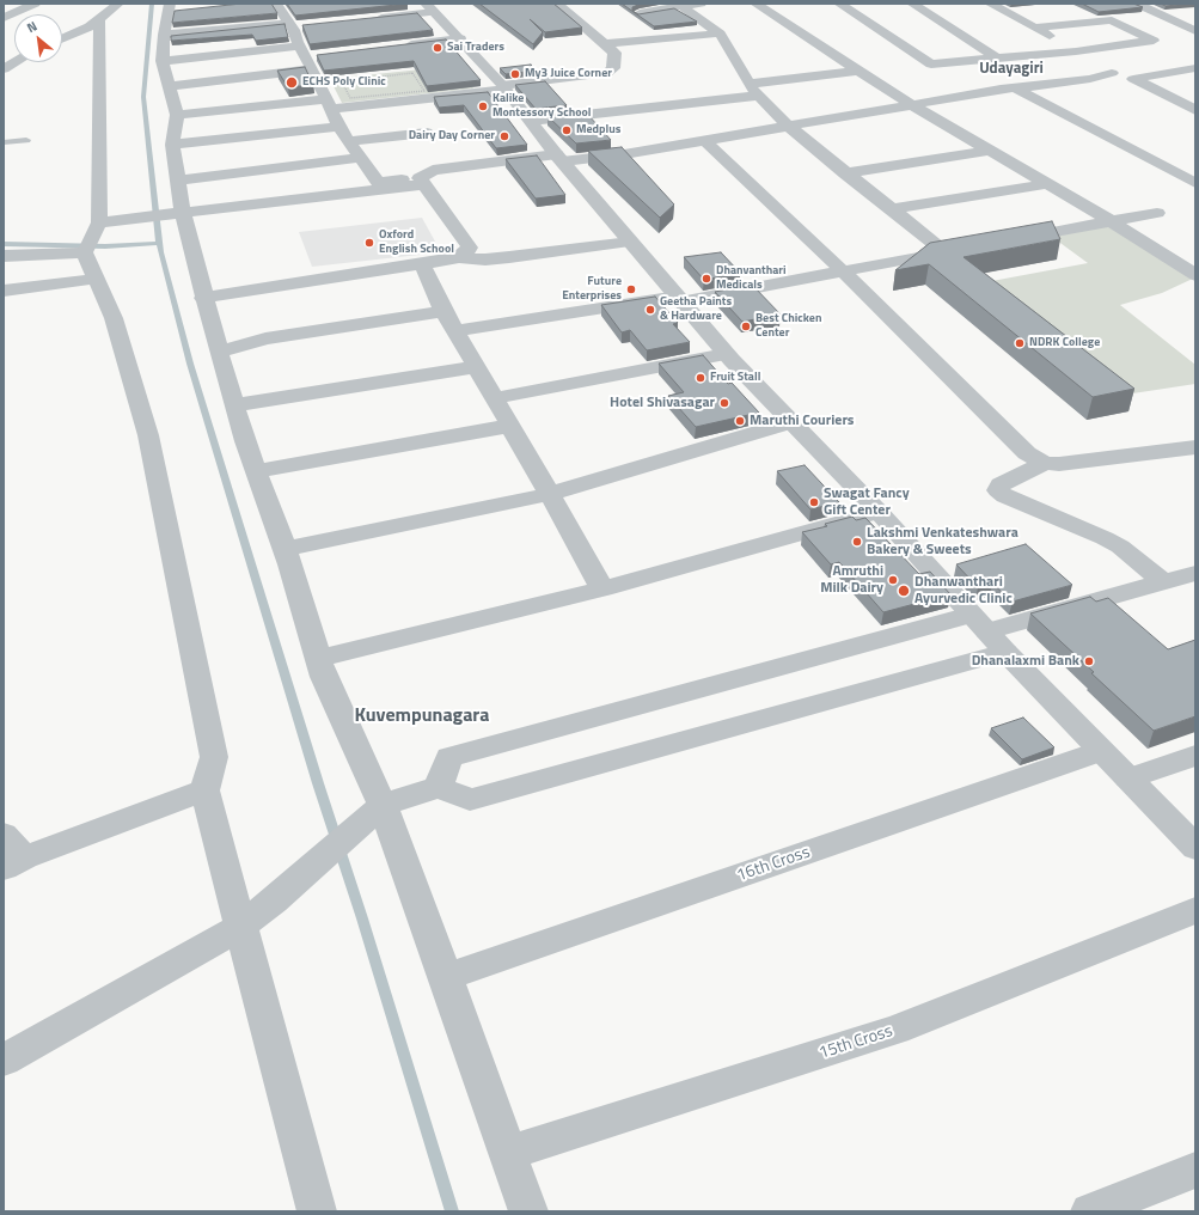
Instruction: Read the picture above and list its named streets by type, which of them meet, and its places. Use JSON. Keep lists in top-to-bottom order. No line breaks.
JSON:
{"streets":{"street":["16th Cross","15th Cross"]},"districts":["Udayagiri","Kuvempunagara"],"places":["Sai Traders","My3 Juice Corner","ECHS Poly Clinic","Kalike Montessory School","Medplus","Dairy Day Corner","Oxford English School","Dhanvanthari Medicals","Future Enterprises","Geetha Paints & Hardware","Best Chicken Center","NDRK College","Fruit Stall","Hotel Shivasagar","Maruthi Couriers","Swagat Fancy Gift Center","Lakshmi Venkateshwara Bakery & Sweets","Amruthi Milk Dairy","Dhanwanthari Ayurvedic Clinic","Dhanalaxmi Bank"],"north":"top left"}
